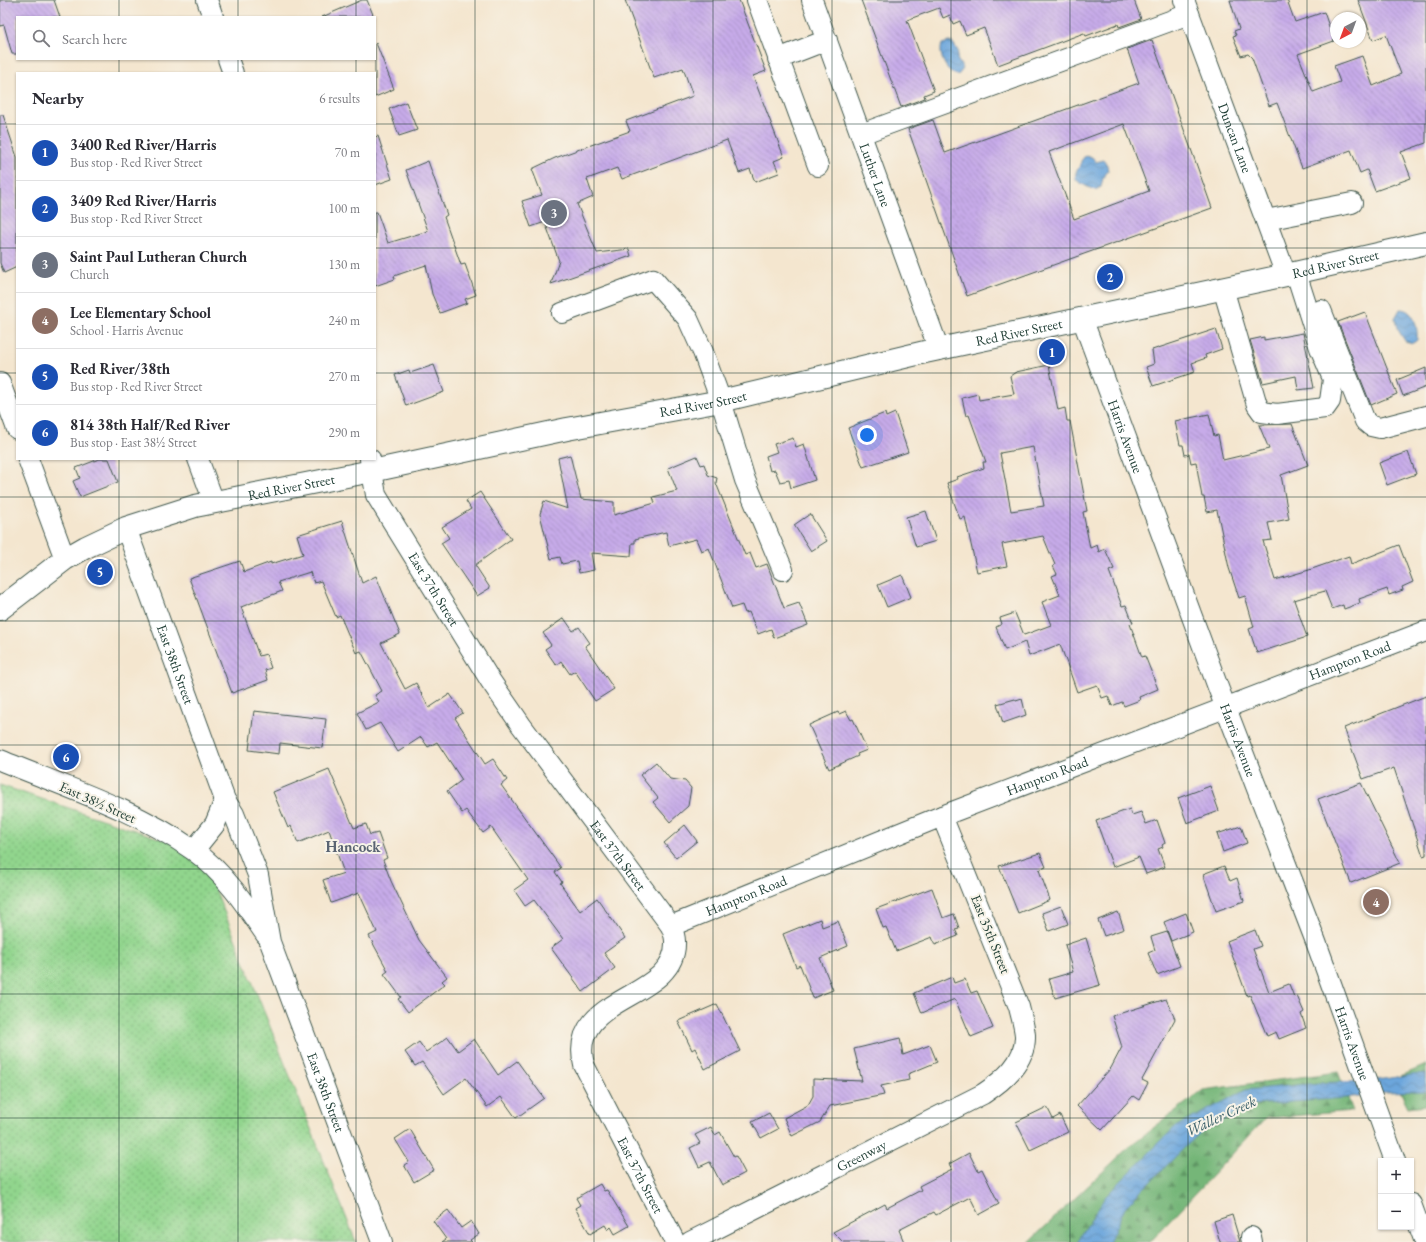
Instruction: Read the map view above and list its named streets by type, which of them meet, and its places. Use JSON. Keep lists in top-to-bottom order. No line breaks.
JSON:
{"streets":{"main road":["Red River Street"],"street":["Duncan Lane","Luther Lane","Harris Avenue","East 37th Street","Hampton Road","East 38th Street","East 38½ Street","East 35th Street","Greenway"]},"crossings":[["Duncan Lane","Red River Street"],["Luther Lane","Red River Street"],["Red River Street","Harris Avenue"],["Red River Street","East 37th Street"],["Red River Street","East 38th Street"],["Harris Avenue","Hampton Road"],["East 37th Street","Hampton Road"],["Hampton Road","East 35th Street"],["East 38th Street","East 38½ Street"],["East 35th Street","Greenway"]],"districts":["Hancock"],"water":["Waller Creek"],"north":"bottom left","page":{"search":"Search here","heading":["Nearby","6 results"],"list":[{"mark":"1","name":"3400 Red River/Harris","note":"Bus stop · Red River Street","value":"70 m"},{"mark":"2","name":"3409 Red River/Harris","note":"Bus stop · Red River Street","value":"100 m"},{"mark":"3","name":"Saint Paul Lutheran Church","note":"Church","value":"130 m"},{"mark":"4","name":"Lee Elementary School","note":"School · Harris Avenue","value":"240 m"},{"mark":"5","name":"Red River/38th","note":"Bus stop · Red River Street","value":"270 m"},{"mark":"6","name":"814 38th Half/Red River","note":"Bus stop · East 38½ Street","value":"290 m"}],"pins":["3","2","1","5","6","4"],"map_buttons":["+","−"]}}
